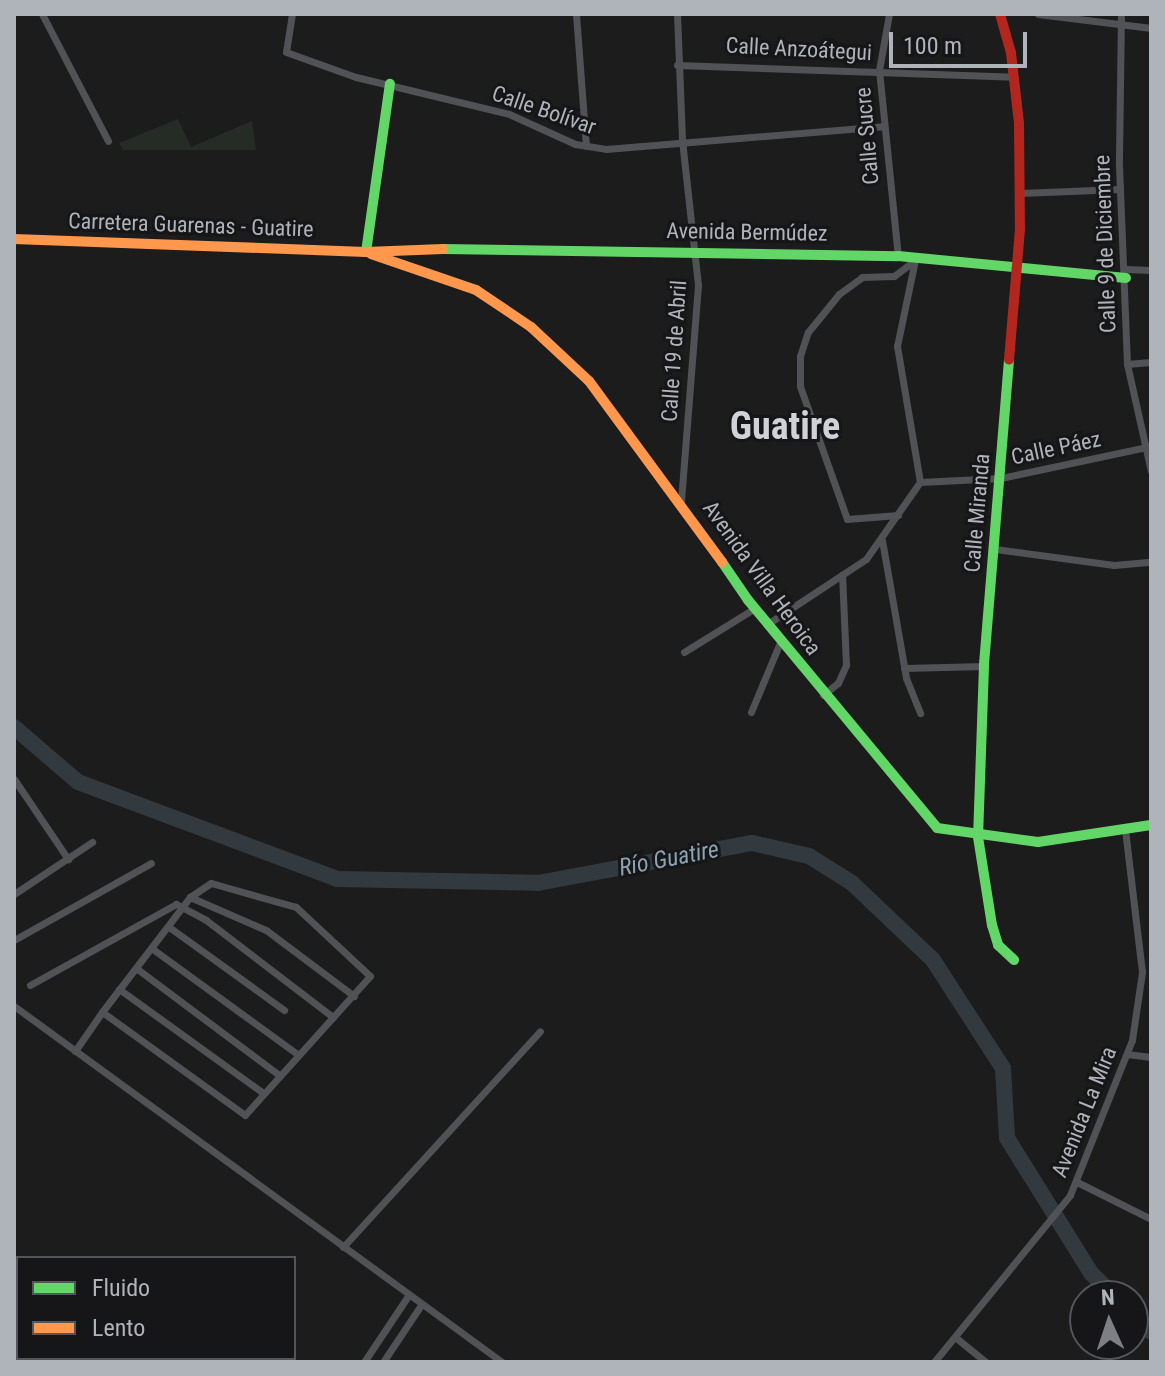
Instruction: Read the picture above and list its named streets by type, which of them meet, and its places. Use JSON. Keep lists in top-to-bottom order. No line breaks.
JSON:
{"streets":{"street":["Calle Anzoátegui","Calle Bolívar","Calle Sucre","Carretera Guarenas - Guatire","Avenida Bermúdez","Calle 9 de Diciembre","Calle 19 de Abril","Calle Páez","Calle Miranda","Avenida Villa Heroica","Avenida La Mira"]},"crossings":[["Calle Anzoátegui","Calle Sucre"],["Calle Anzoátegui","Calle 19 de Abril"],["Calle Anzoátegui","Calle Miranda"],["Calle Bolívar","Calle Sucre"],["Calle Bolívar","Calle 19 de Abril"],["Calle Sucre","Avenida Bermúdez"],["Carretera Guarenas - Guatire","Avenida Bermúdez"],["Carretera Guarenas - Guatire","Avenida Villa Heroica"],["Avenida Bermúdez","Calle 9 de Diciembre"],["Avenida Bermúdez","Calle 19 de Abril"],["Avenida Bermúdez","Calle Miranda"],["Avenida Bermúdez","Avenida Villa Heroica"],["Calle 9 de Diciembre","Calle Páez"],["Calle 19 de Abril","Avenida Villa Heroica"],["Calle Páez","Calle Miranda"],["Calle Miranda","Avenida Villa Heroica"],["Avenida Villa Heroica","Avenida La Mira"]],"districts":["Guatire"],"water":["Río Guatire"],"legend":["Fluido","Lento"],"scale_bar":"100 m","north":"top"}
